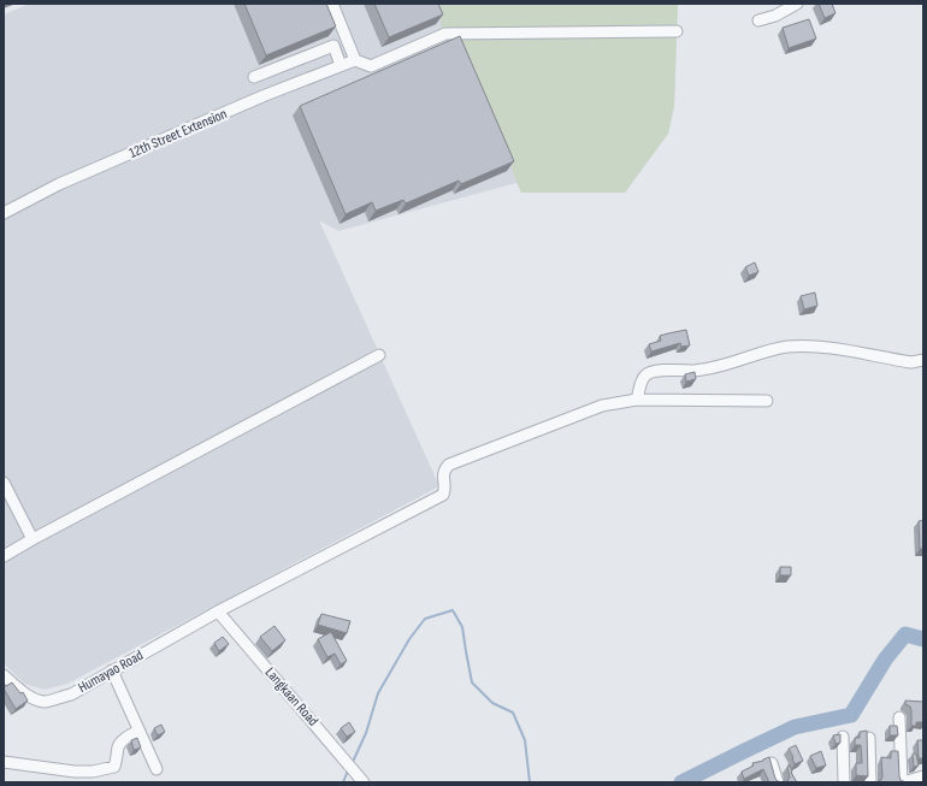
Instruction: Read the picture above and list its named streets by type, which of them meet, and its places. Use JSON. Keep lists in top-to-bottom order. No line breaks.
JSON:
{"streets":{"street":["12th Street Extension","Humayao Road","Langkaan Road"]},"crossings":[["Humayao Road","Langkaan Road"]]}
